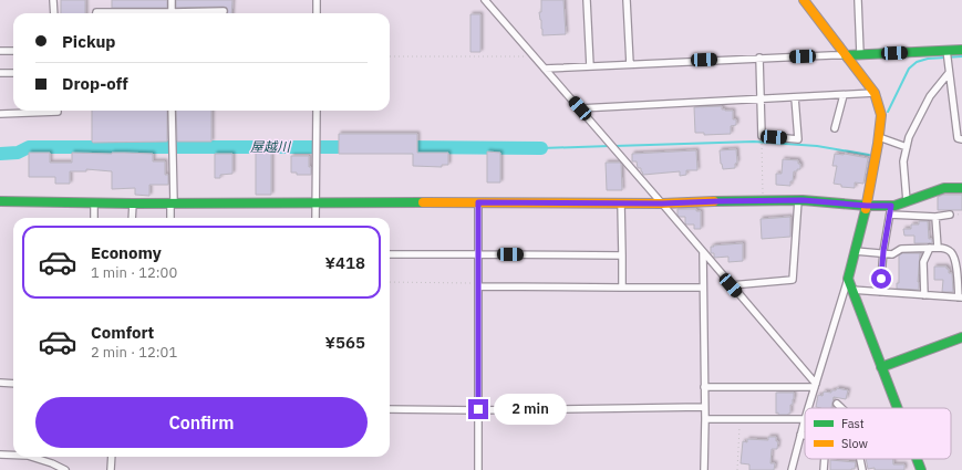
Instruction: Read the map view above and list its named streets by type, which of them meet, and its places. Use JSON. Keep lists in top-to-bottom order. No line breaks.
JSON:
{"water":["屋越川"],"legend":["Fast","Slow"],"page":{"banner":["Pickup","Drop-off"],"list":[{"name":"Economy","note":"1 min · 12:00","value":"¥418"},{"name":"Comfort","note":"2 min · 12:01","value":"¥565"}],"buttons":"Confirm","bubble":"2 min"}}
